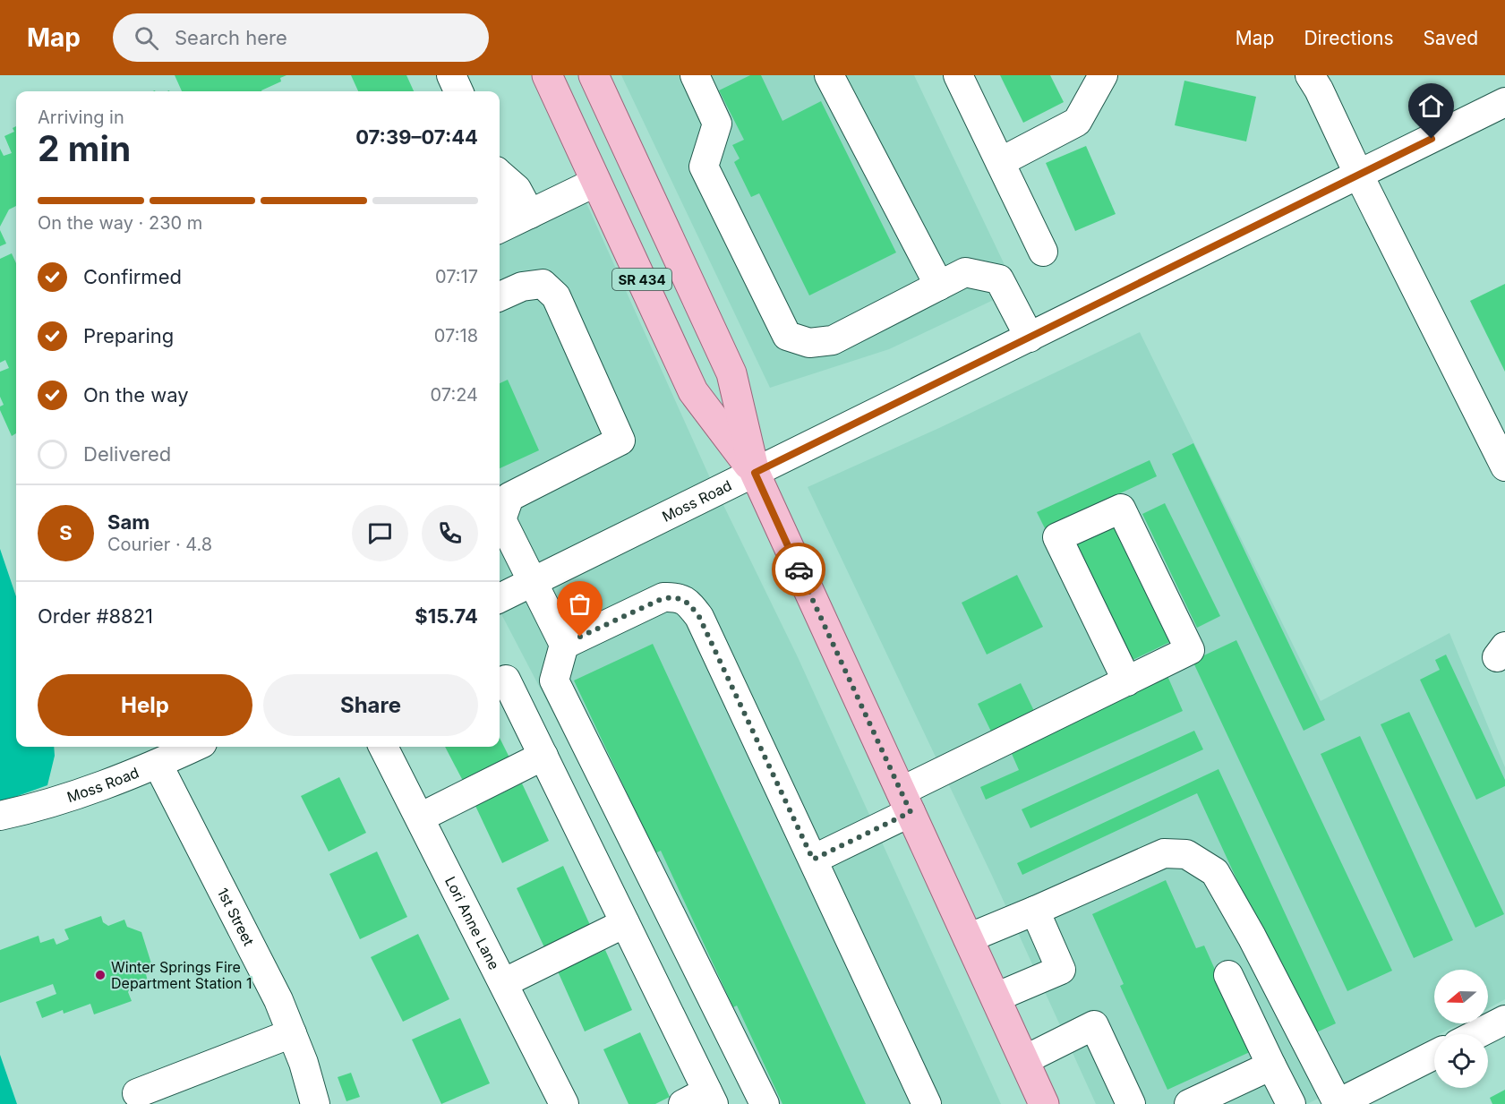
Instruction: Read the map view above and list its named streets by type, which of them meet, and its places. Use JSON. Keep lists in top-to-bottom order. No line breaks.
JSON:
{"streets":{"main road":["SR 434"],"street":["Moss Road","1st Street","Lori Anne Lane"]},"crossings":[["SR 434","Moss Road"],["Moss Road","1st Street"]],"places":["Winter Springs Fire Department Station 1"],"north":"left","page":{"header":"Map","search":"Search here","nav":["Map","Directions","Saved"],"heading":["2 min","Arriving in","07:39–07:44"],"panel":["Sam","Courier · 4.8","Order #8821","$15.74"],"bar":"On the way · 230 m","list":[["Confirmed","07:17"],["Preparing","07:18"],["On the way","07:24"],"Delivered"],"round":"S","buttons":["Help","Share"]}}
